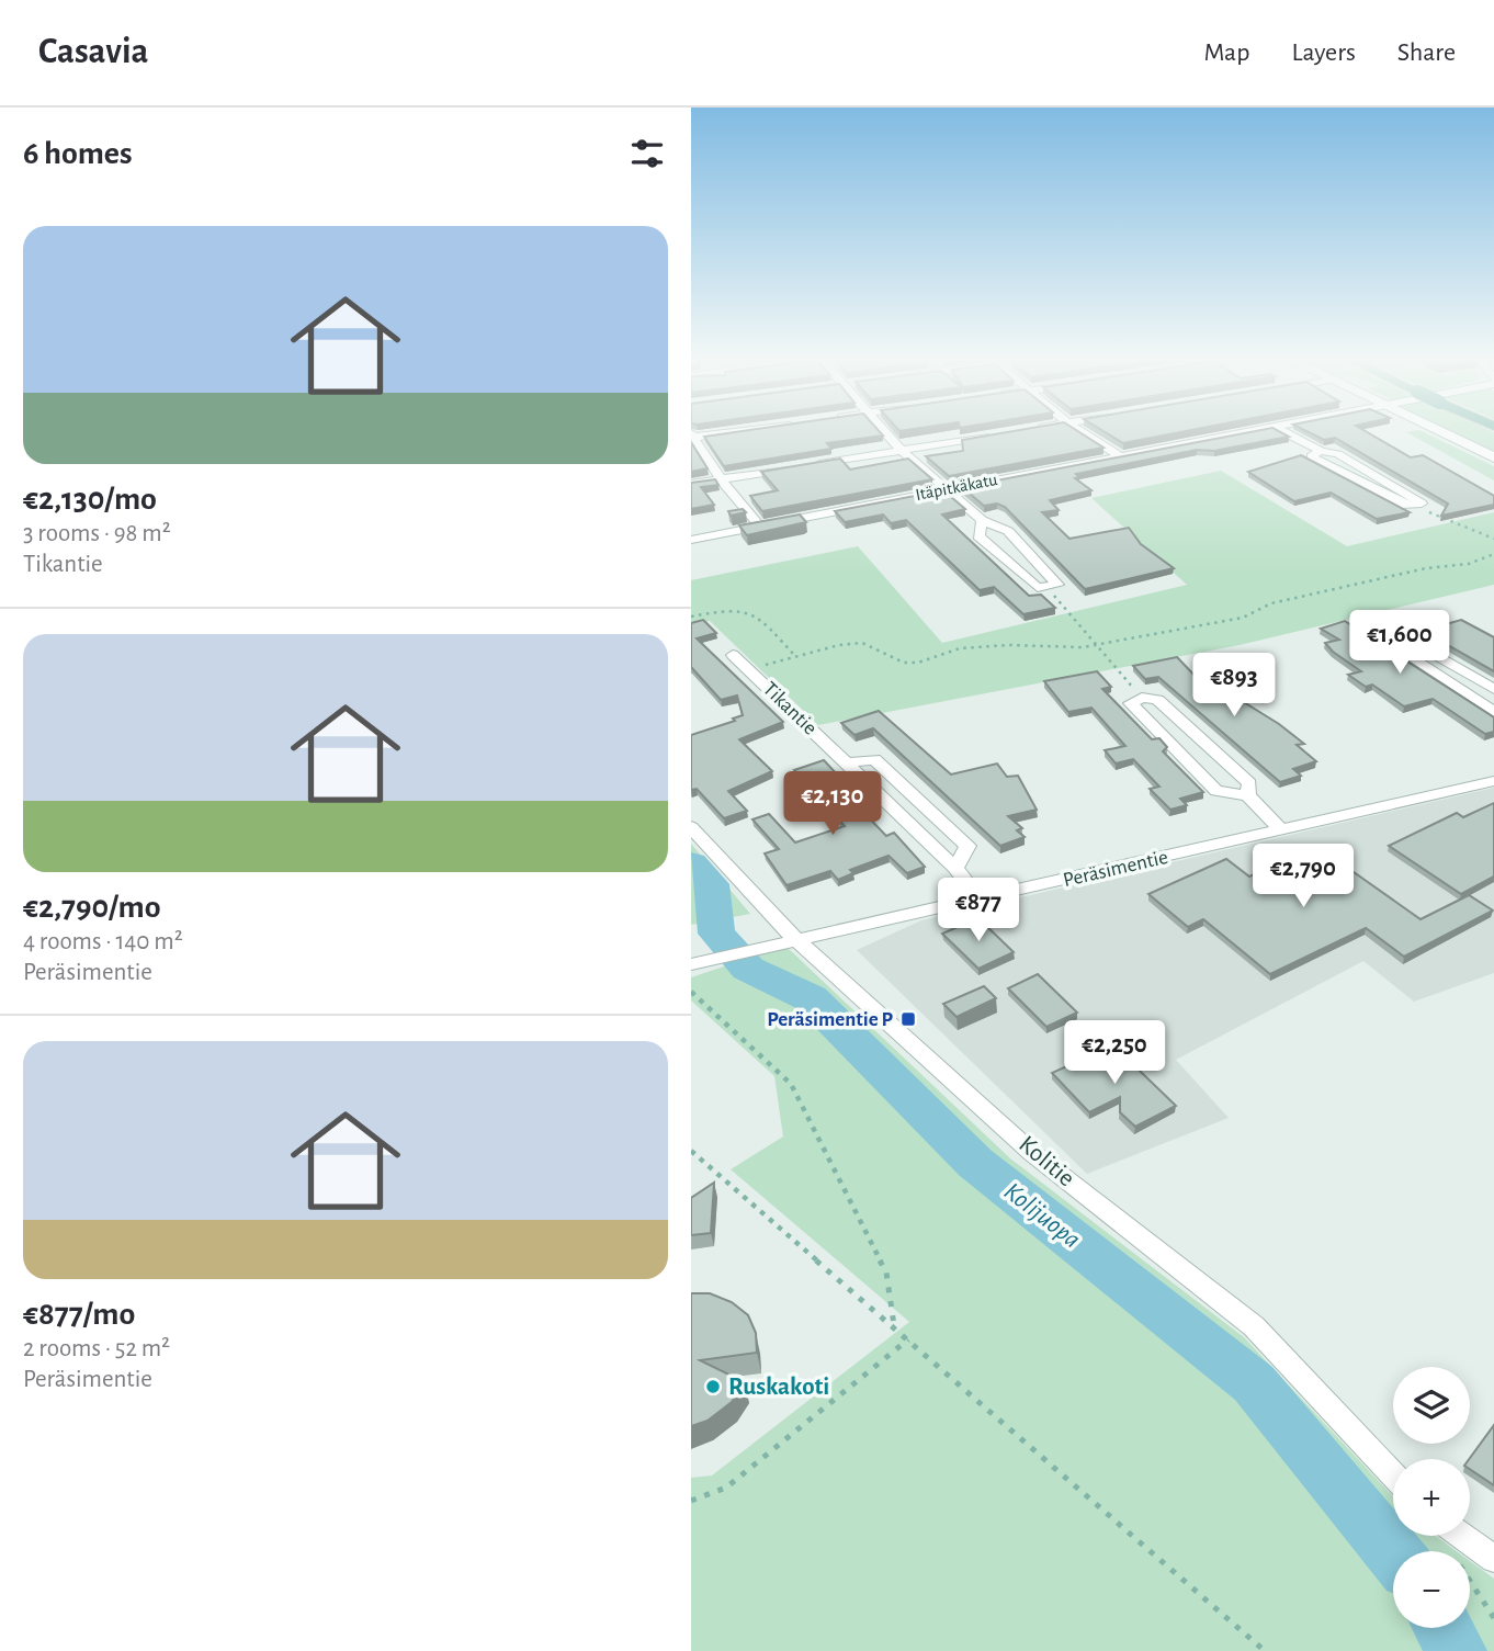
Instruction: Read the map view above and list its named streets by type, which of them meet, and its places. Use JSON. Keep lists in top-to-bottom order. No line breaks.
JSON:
{"streets":{"street":["Itäpitkäkatu","Tikantie","Peräsimentie","Kolitie"]},"crossings":[["Tikantie","Peräsimentie"],["Peräsimentie","Kolitie"]],"water":["Kolijuopa"],"places":{"transit":["Peräsimentie P"],"other":["Ruskakoti"]},"page":{"header":"Casavia","nav":["Map","Layers","Share"],"heading":"6 homes","list":[{"name":"€2,130/mo","note":"3 rooms · 98 m² · Tikantie"},{"name":"€2,790/mo","note":"4 rooms · 140 m² · Peräsimentie"},{"name":"€877/mo","note":"2 rooms · 52 m² · Peräsimentie"}],"price":["€1,600","€893","€2,130","€2,790","€877","€2,250"],"map_buttons":["+","−"]}}
